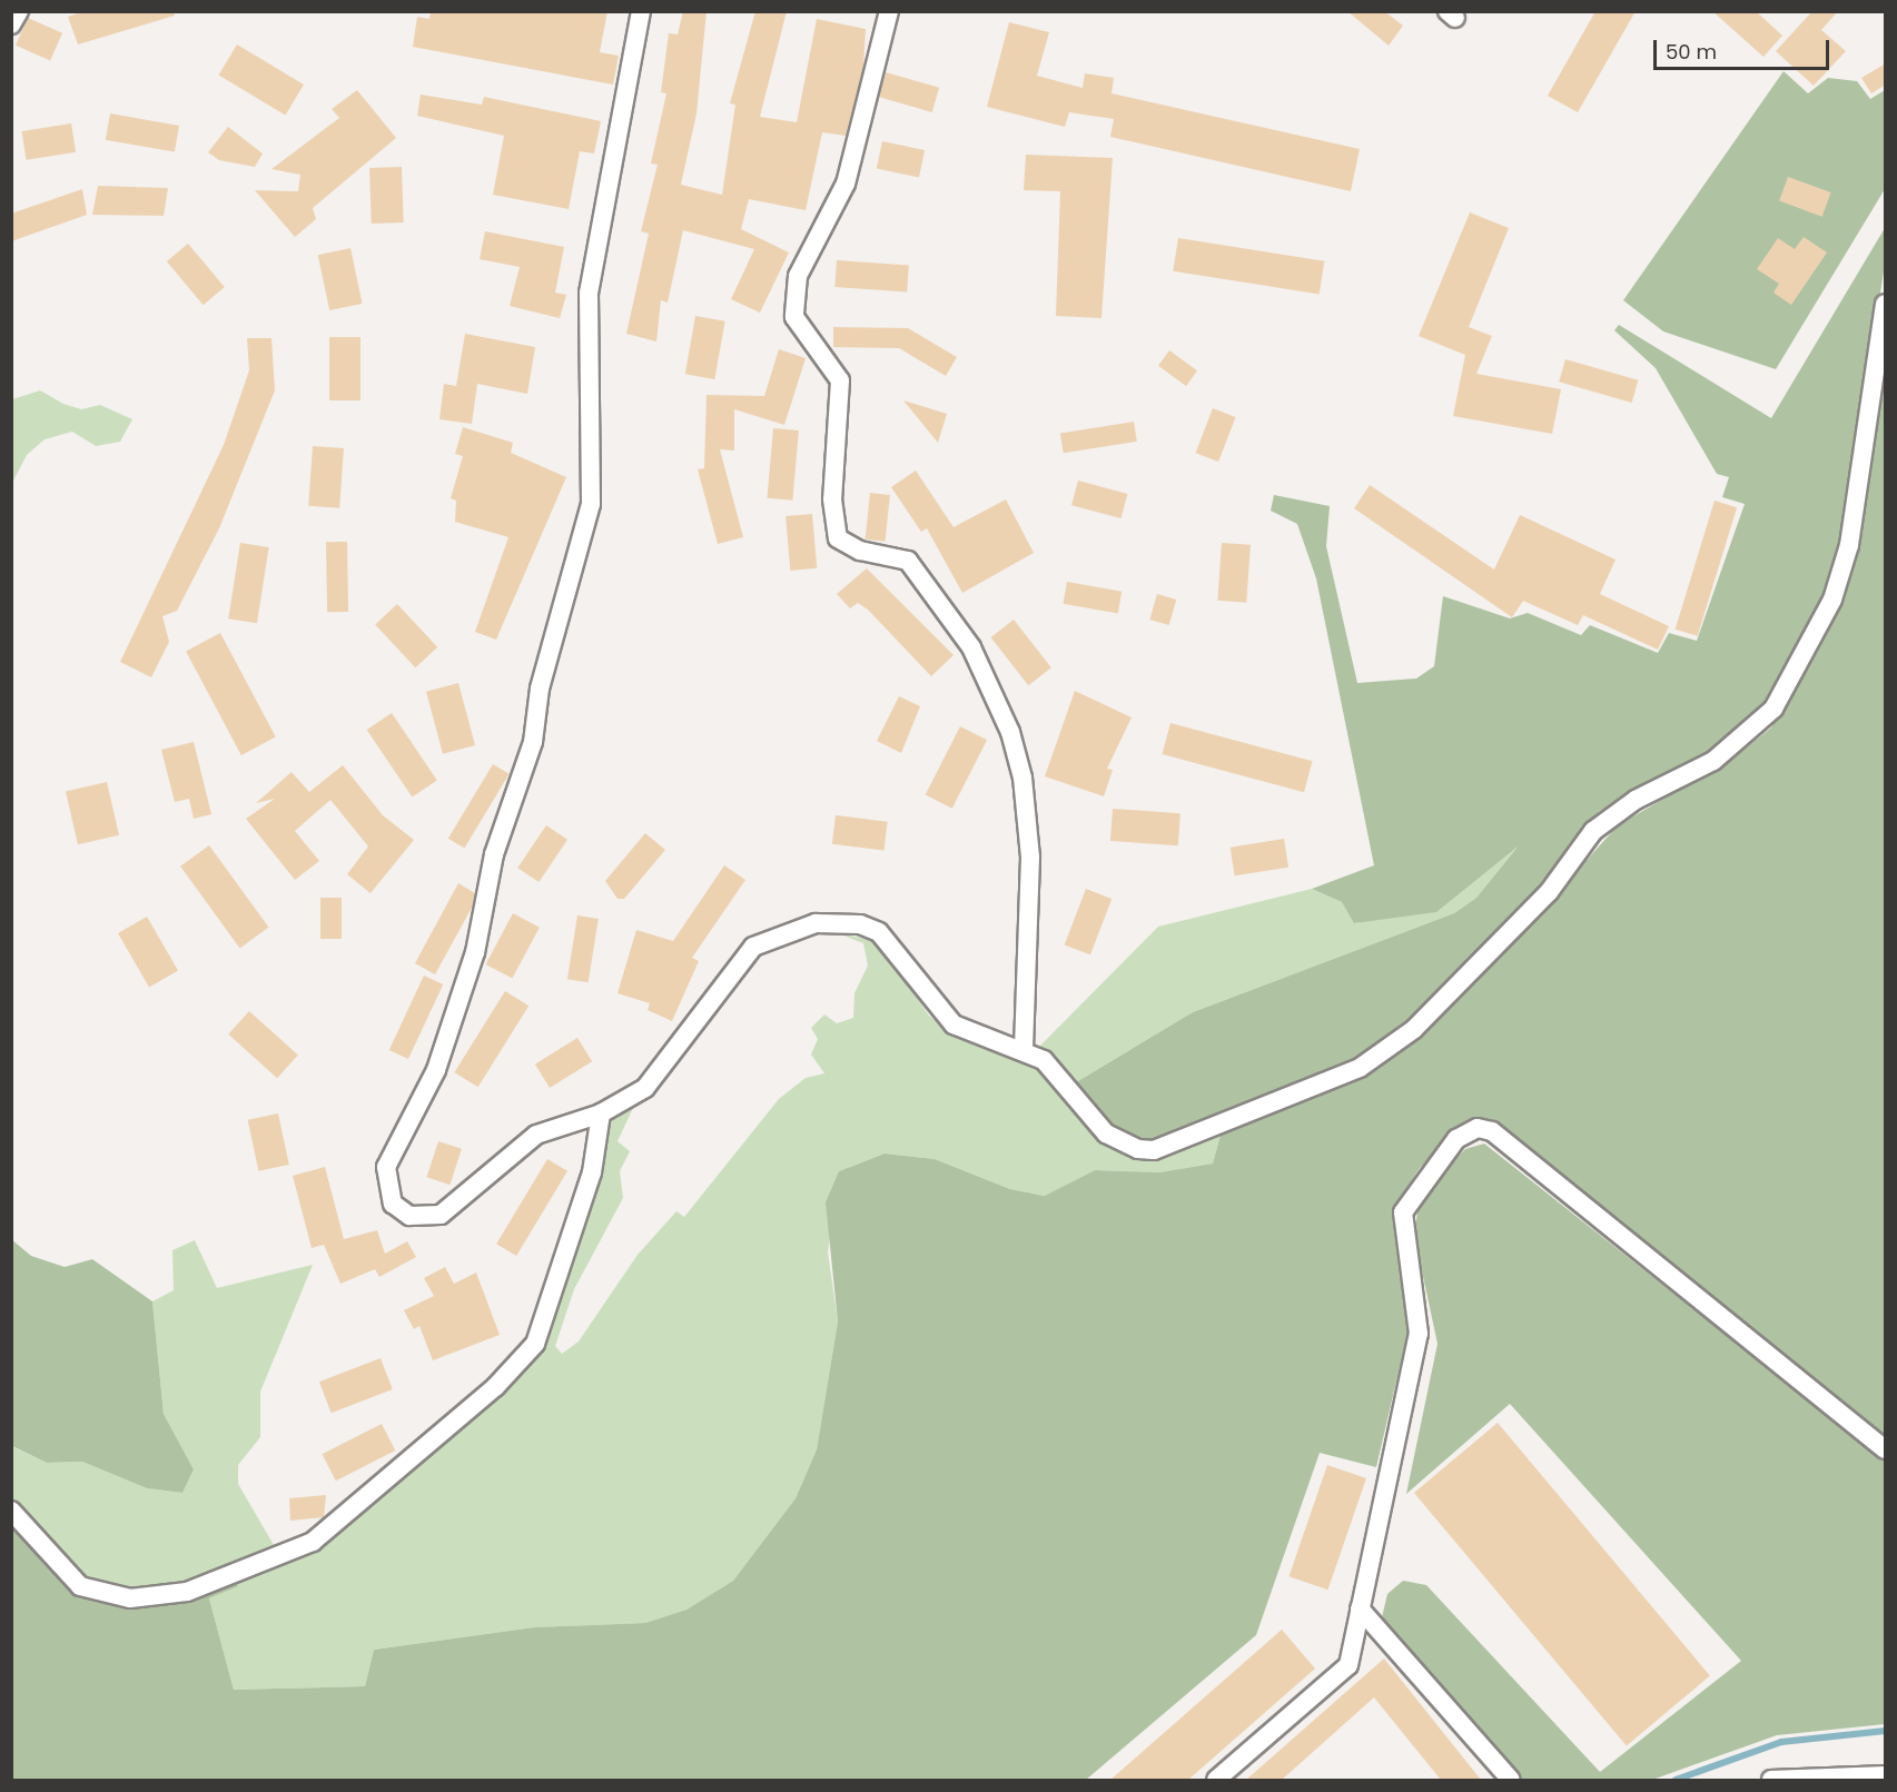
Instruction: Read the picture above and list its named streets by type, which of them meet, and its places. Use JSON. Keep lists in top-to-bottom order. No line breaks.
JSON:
{"scale_bar":"50 m"}
